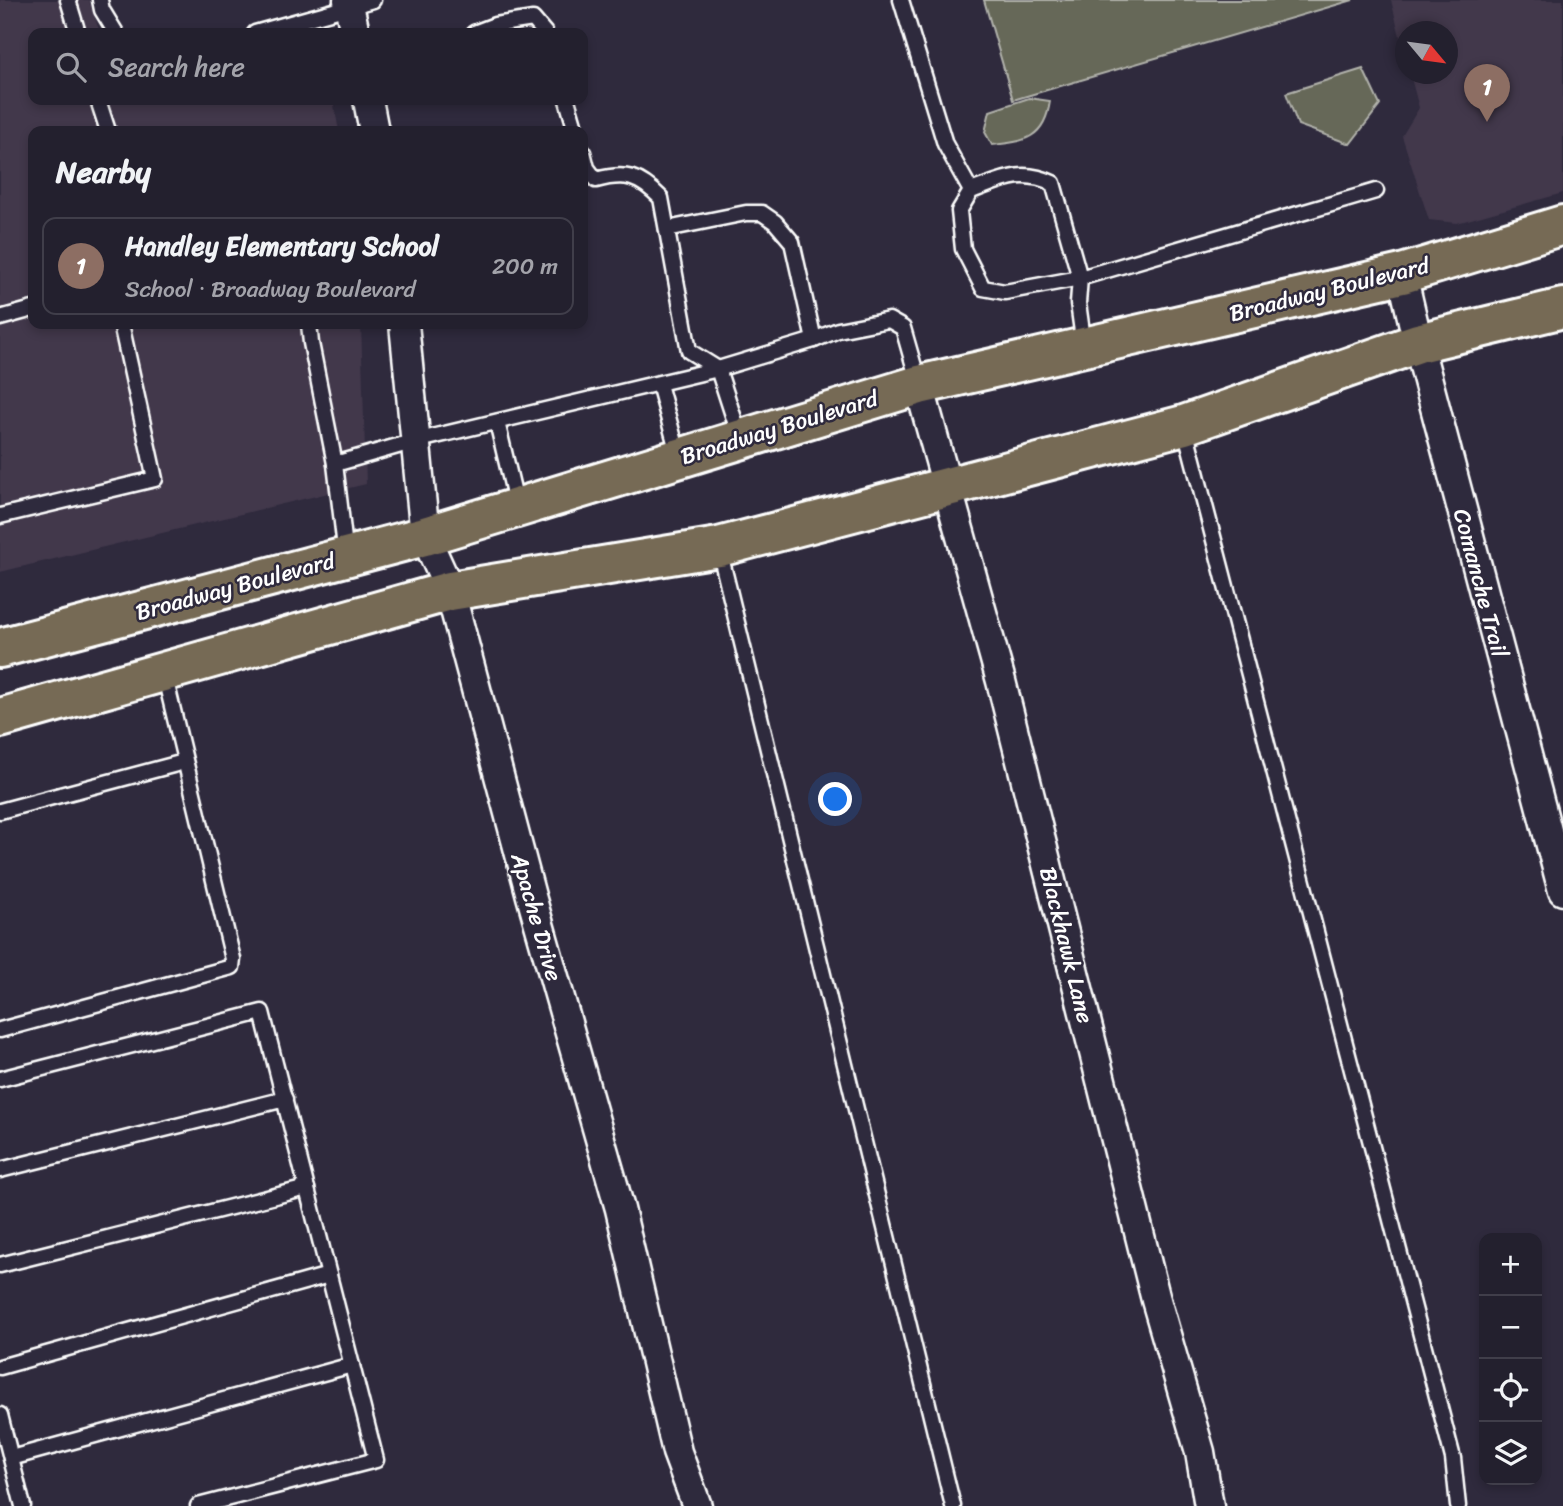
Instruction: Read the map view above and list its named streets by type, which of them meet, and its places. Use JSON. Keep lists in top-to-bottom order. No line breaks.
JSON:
{"streets":{"main road":["Broadway Boulevard"],"street":["Comanche Trail","Apache Drive","Blackhawk Lane"]},"crossings":[["Broadway Boulevard","Comanche Trail"],["Broadway Boulevard","Apache Drive"],["Broadway Boulevard","Blackhawk Lane"]],"north":"bottom right","page":{"search":"Search here","pins":"1","heading":"Nearby","list":[{"mark":"1","name":"Handley Elementary School","note":"School · Broadway Boulevard","value":"200 m"}],"map_buttons":["+","−"]}}
